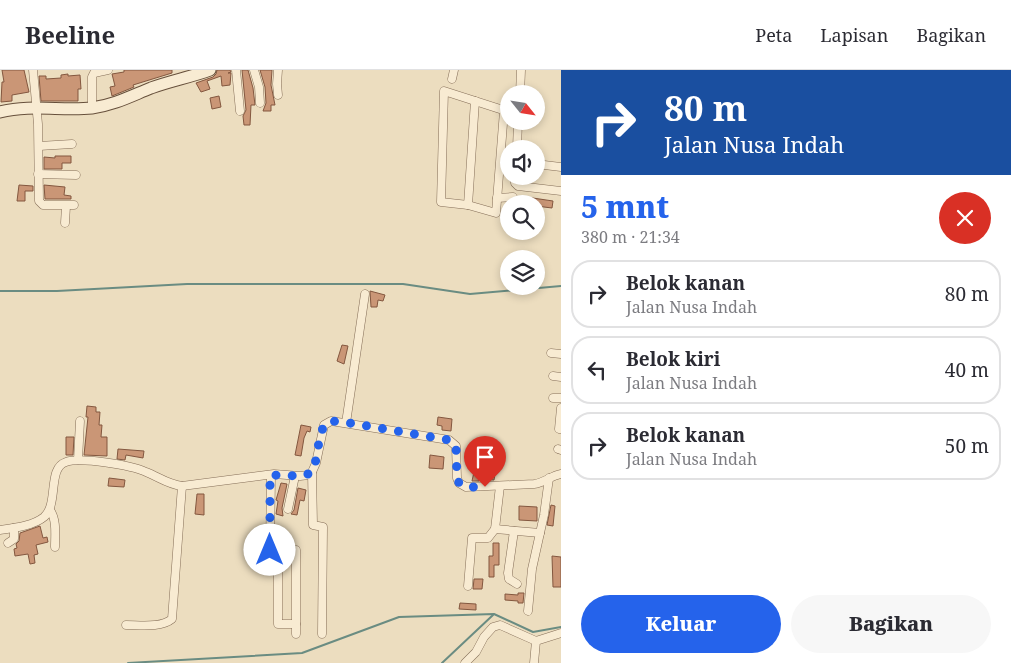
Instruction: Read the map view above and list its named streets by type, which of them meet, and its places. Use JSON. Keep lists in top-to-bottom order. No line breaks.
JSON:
{"north":"bottom right","page":{"header":"Beeline","nav":["Peta","Lapisan","Bagikan"],"turn":["80 m","Jalan Nusa Indah"],"heading":["5 mnt","380 m · 21:34"],"list":[{"name":"Belok kanan","note":"Jalan Nusa Indah","value":"80 m"},{"name":"Belok kiri","note":"Jalan Nusa Indah","value":"40 m"},{"name":"Belok kanan","note":"Jalan Nusa Indah","value":"50 m"}],"buttons":["Keluar","Bagikan"]}}
